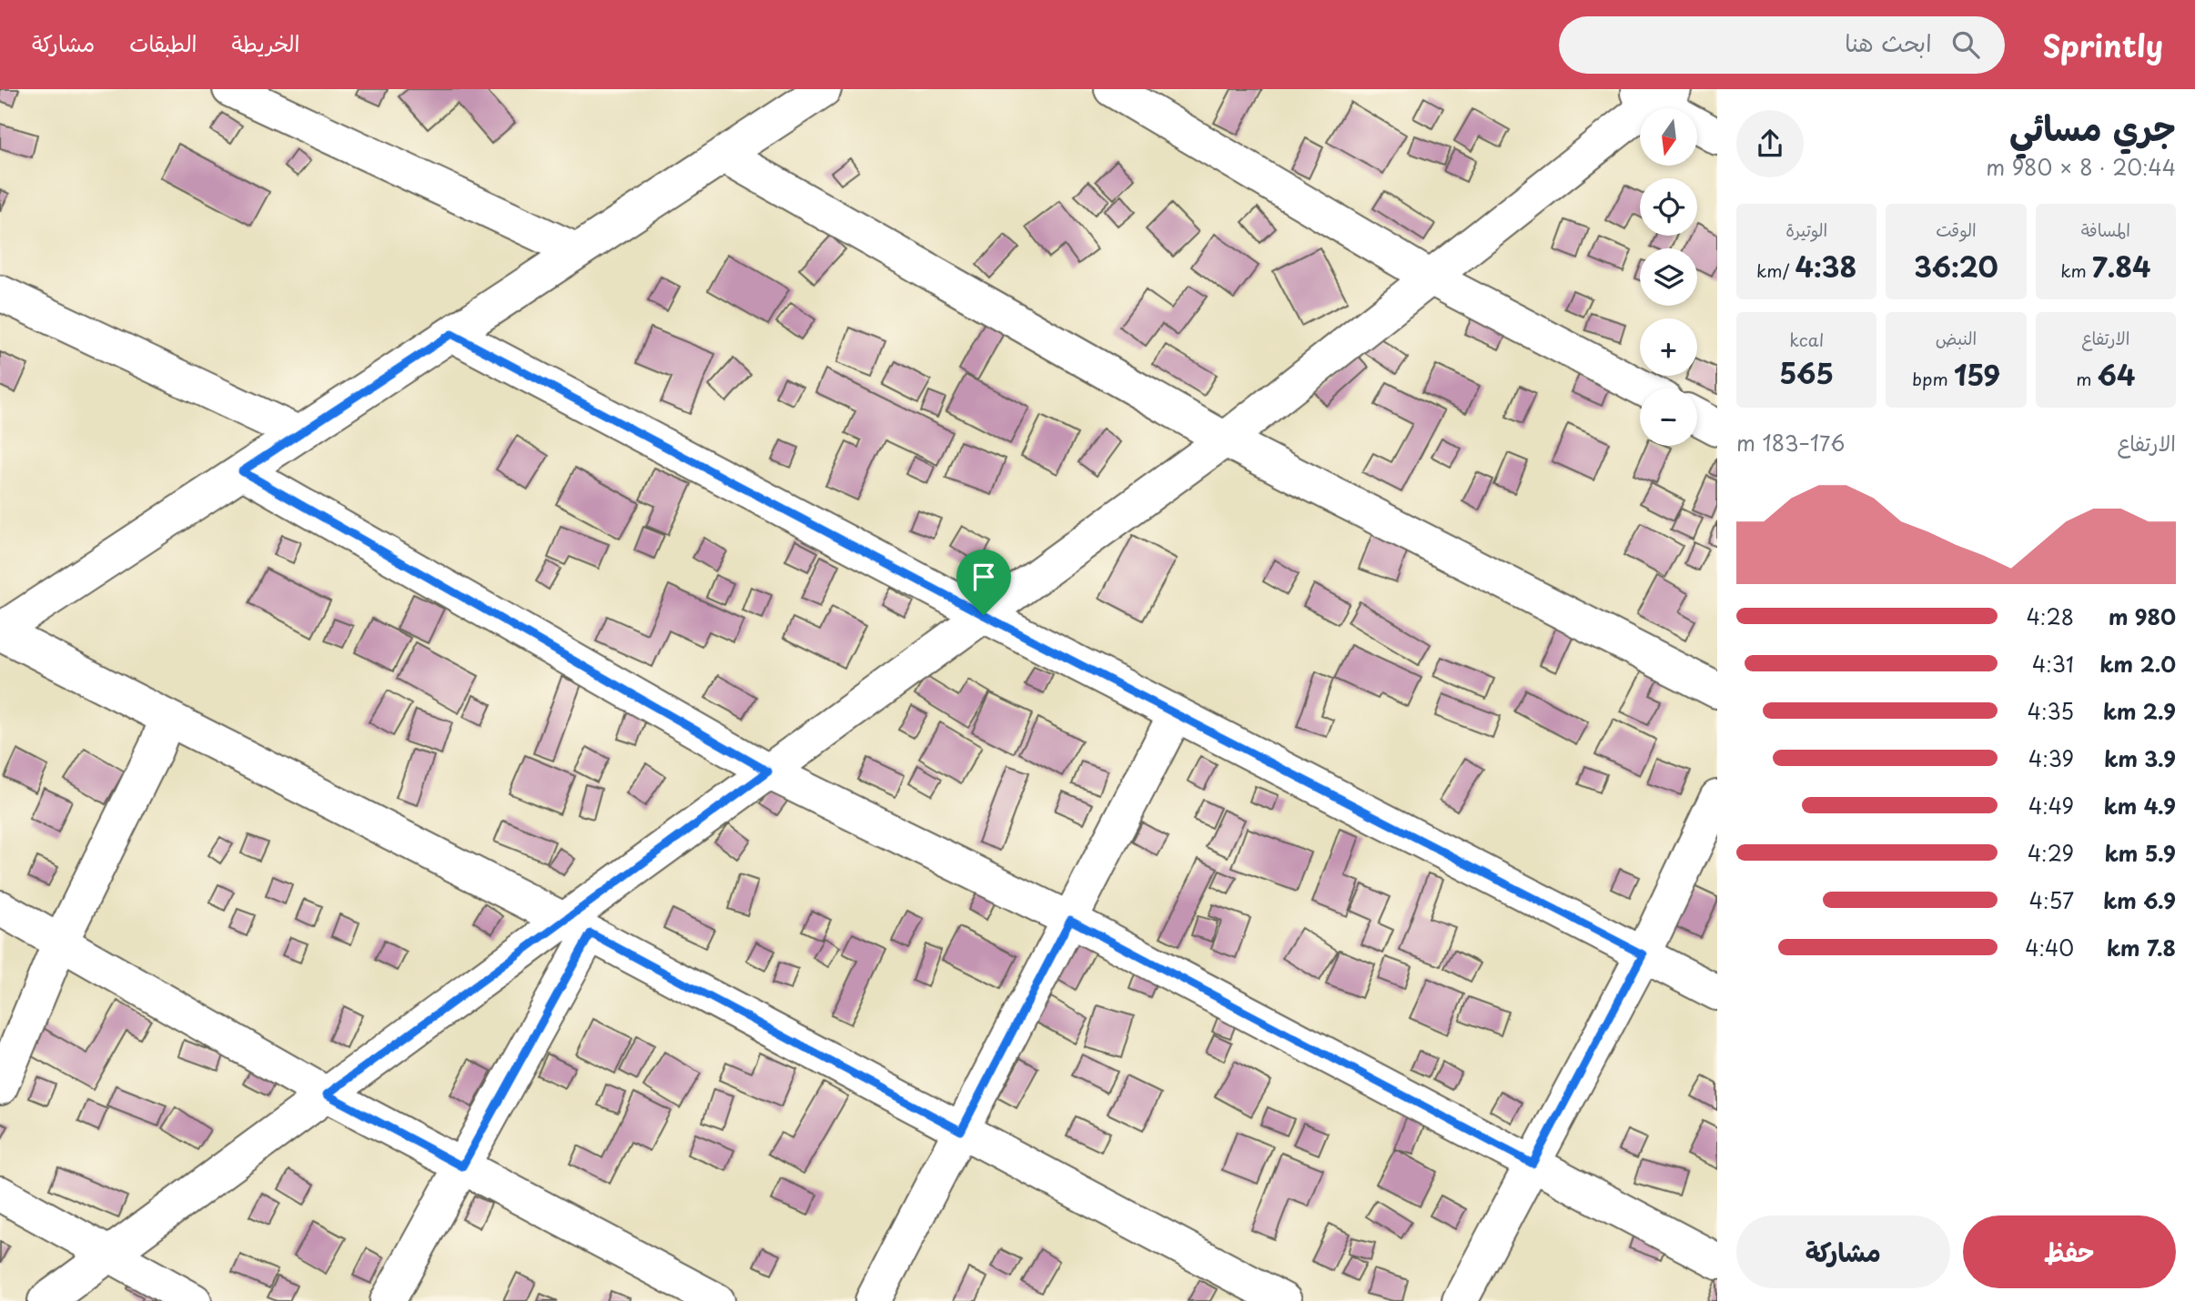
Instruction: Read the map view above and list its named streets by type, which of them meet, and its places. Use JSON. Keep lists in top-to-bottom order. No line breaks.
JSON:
{"north":"bottom","page":{"header":"Sprintly","search":"ابحث هنا","nav":["الخريطة","الطبقات","مشاركة"],"heading":["جري مسائي","20:44 · 8 × 980 m"],"map_buttons":["+","−"],"stats":[["المسافة","7.84 km"],["الوقت","36:20"],["الوتيرة","4:38 /km"],["الارتفاع","64 m"],["النبض","159 bpm"],["kcal","565"]],"chart":["الارتفاع","176–183 m"],"list":[{"name":"980 m","note":"4:28"},{"name":"2.0 km","note":"4:31"},{"name":"2.9 km","note":"4:35"},{"name":"3.9 km","note":"4:39"},{"name":"4.9 km","note":"4:49"},{"name":"5.9 km","note":"4:29"},{"name":"6.9 km","note":"4:57"},{"name":"7.8 km","note":"4:40"}],"buttons":["حفظ","مشاركة"]}}
